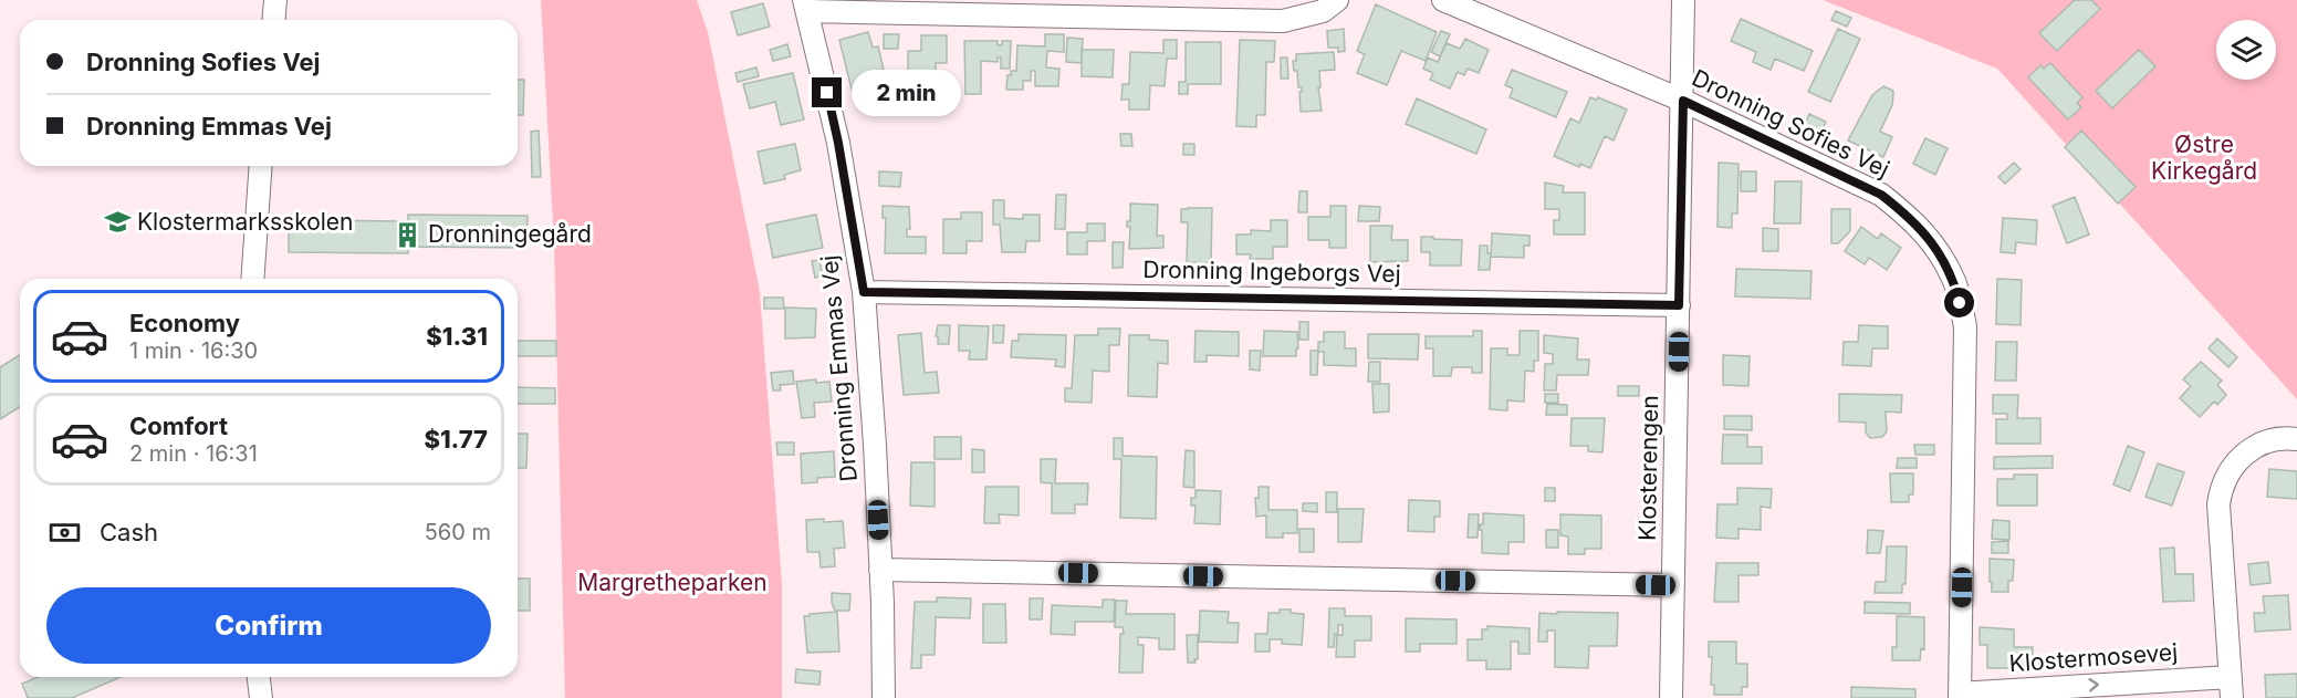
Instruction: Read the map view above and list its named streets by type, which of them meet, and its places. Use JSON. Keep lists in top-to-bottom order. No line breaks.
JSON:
{"streets":{"street":["Dronning Sofies Vej","Dronning Ingeborgs Vej","Dronning Emmas Vej","Klosterengen","Klostermosevej"]},"crossings":[["Dronning Sofies Vej","Klosterengen"],["Dronning Sofies Vej","Klostermosevej"],["Dronning Ingeborgs Vej","Dronning Emmas Vej"],["Dronning Ingeborgs Vej","Klosterengen"]],"one_way":["Klostermosevej"],"parks":["Østre Kirkegård","Margretheparken"],"places":{"school or university":["Klostermarksskolen"],"building":["Dronningegård"]},"page":{"banner":["Dronning Sofies Vej","Dronning Emmas Vej"],"bubble":"2 min","list":[{"name":"Economy","note":"1 min · 16:30","value":"$1.31"},{"name":"Comfort","note":"2 min · 16:31","value":"$1.77"}],"pay":["Cash","560 m"],"buttons":"Confirm"}}
